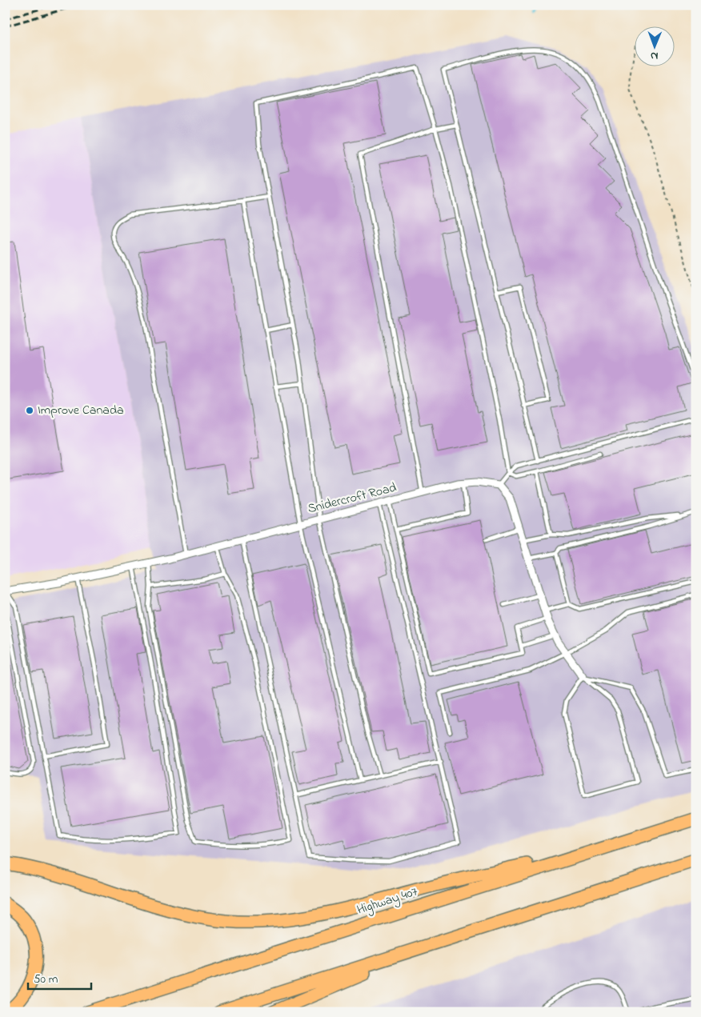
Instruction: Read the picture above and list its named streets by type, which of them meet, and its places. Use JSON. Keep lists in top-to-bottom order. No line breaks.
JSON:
{"streets":{"highway":["Highway 407"],"street":["Snidercroft Road"]},"places":["Improve Canada"],"scale_bar":"50 m","north":"bottom"}
